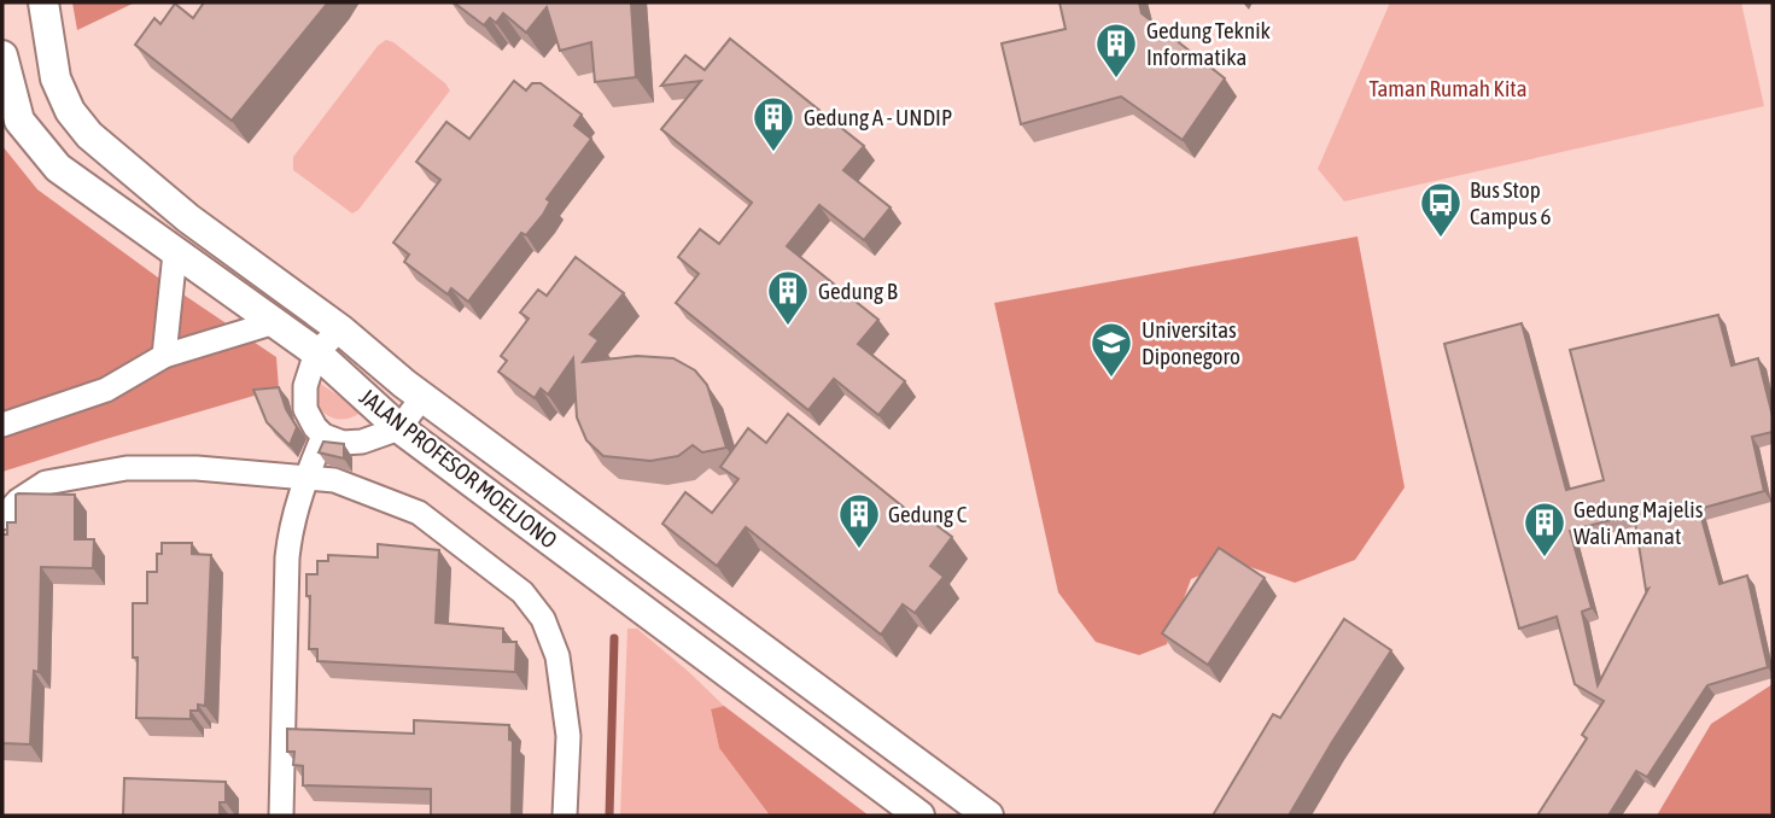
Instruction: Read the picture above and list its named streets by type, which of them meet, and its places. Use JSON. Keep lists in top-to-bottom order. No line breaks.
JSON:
{"streets":{"street":["JALAN PROFESOR MOELJONO"]},"parks":["Taman Rumah Kita"],"places":{"building":["Gedung Teknik Informatika","Gedung A - UNDIP","Gedung B","Gedung C","Gedung Majelis Wali Amanat"],"bus stop":["Bus Stop Campus 6"],"school or university":["Universitas Diponegoro"]}}
